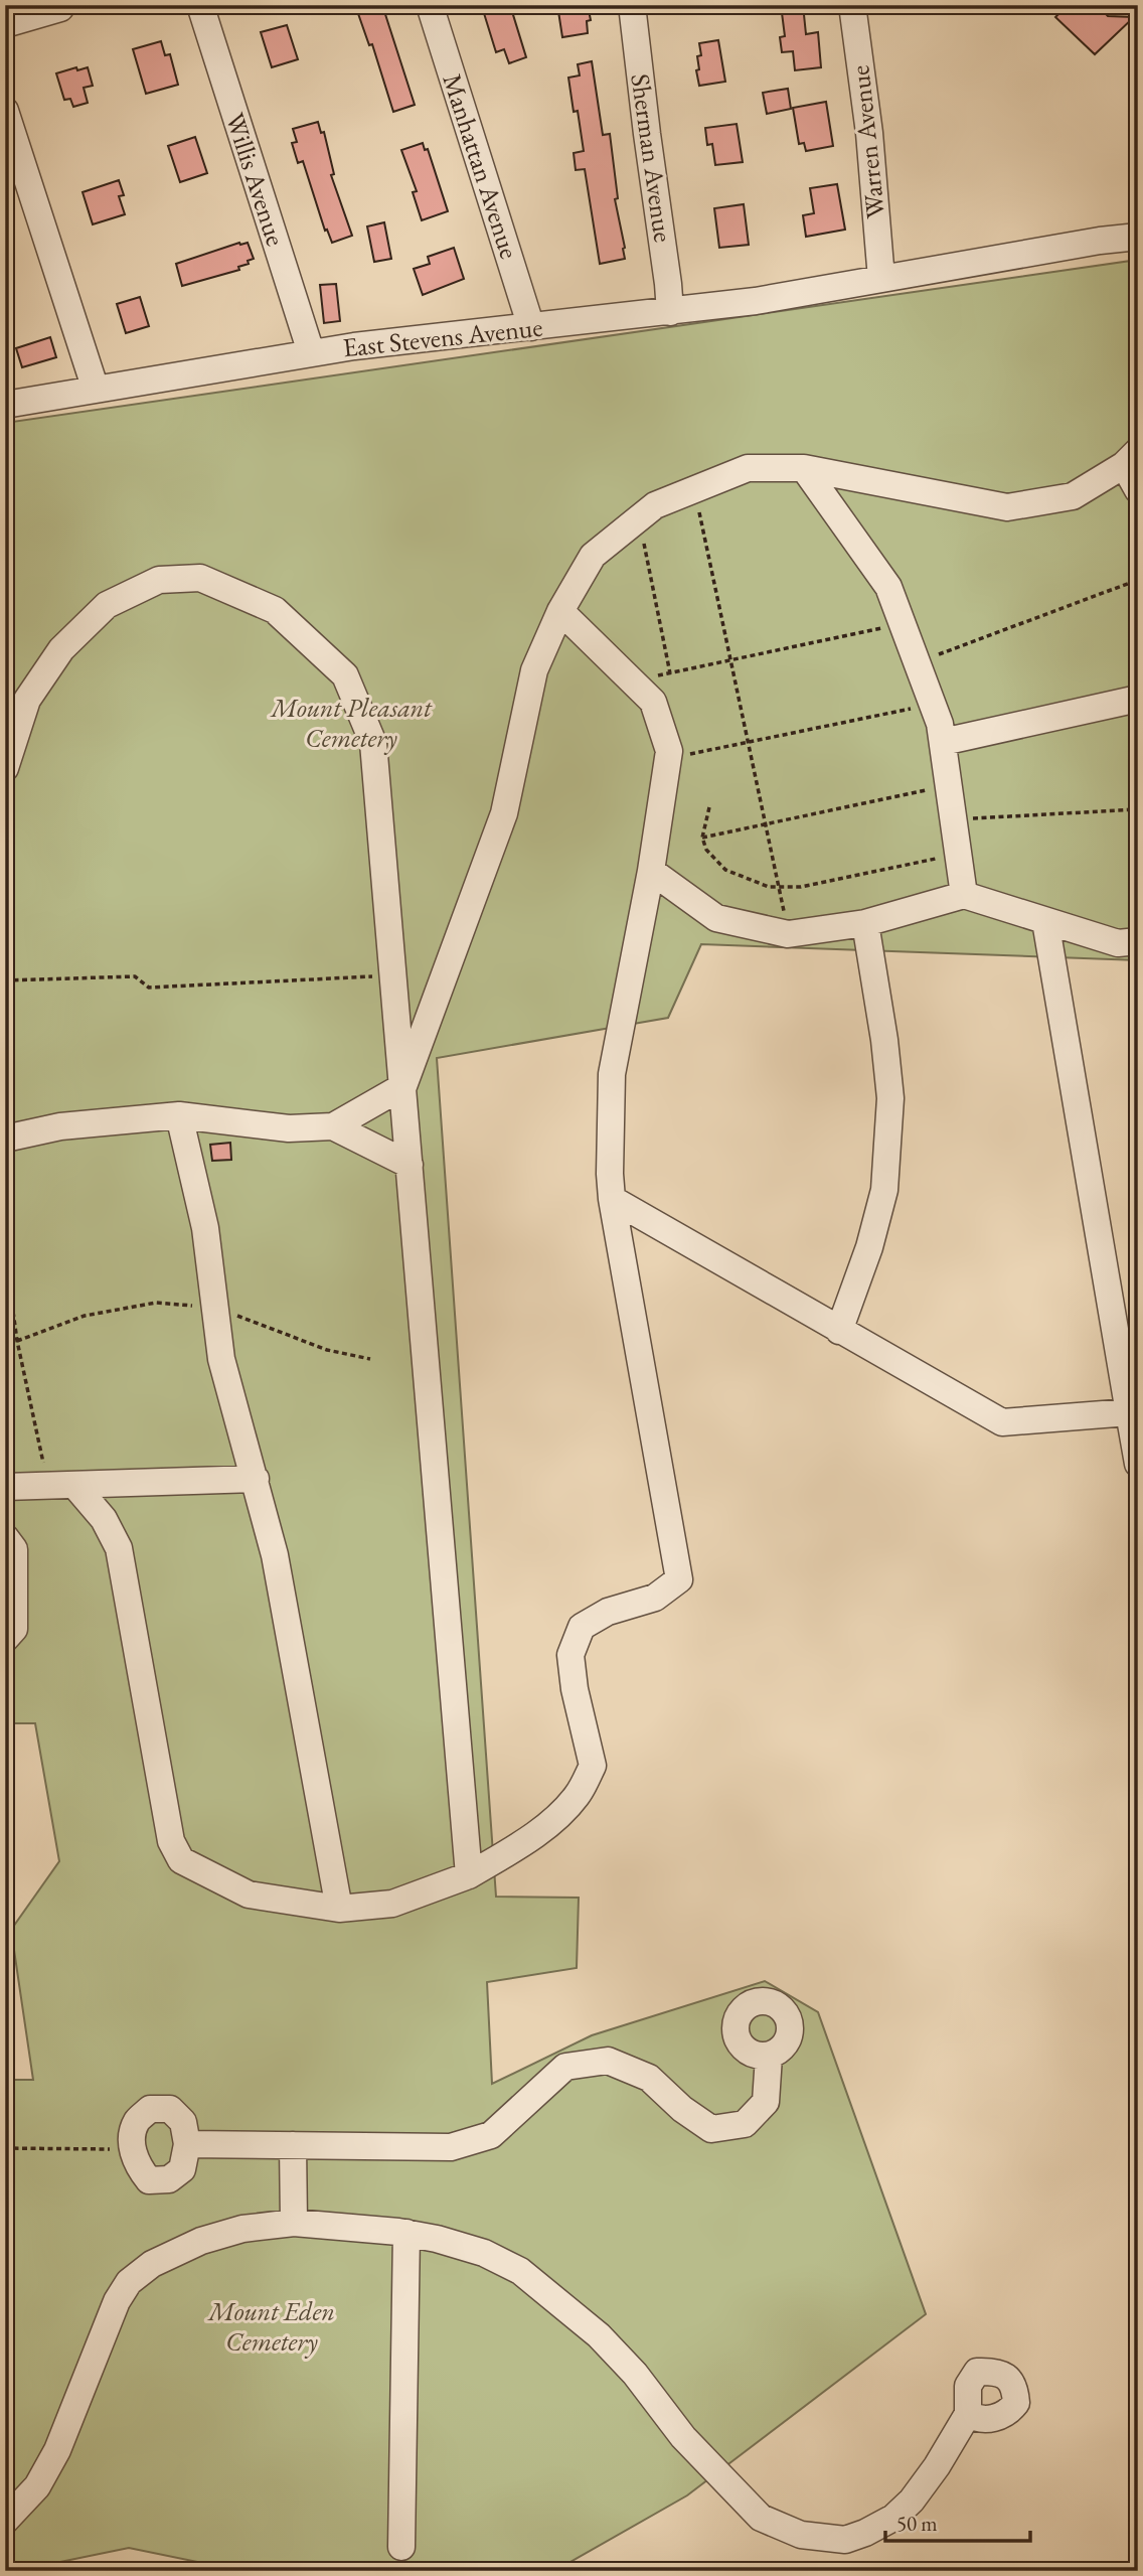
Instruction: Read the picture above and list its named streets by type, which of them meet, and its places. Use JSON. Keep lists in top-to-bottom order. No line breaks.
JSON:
{"streets":{"street":["Warren Avenue","Sherman Avenue","Manhattan Avenue","Willis Avenue","East Stevens Avenue"]},"crossings":[["Warren Avenue","East Stevens Avenue"],["Sherman Avenue","East Stevens Avenue"],["Manhattan Avenue","East Stevens Avenue"],["Willis Avenue","East Stevens Avenue"]],"parks":["Mount Pleasant Cemetery","Mount Eden Cemetery"],"scale_bar":"50 m"}
